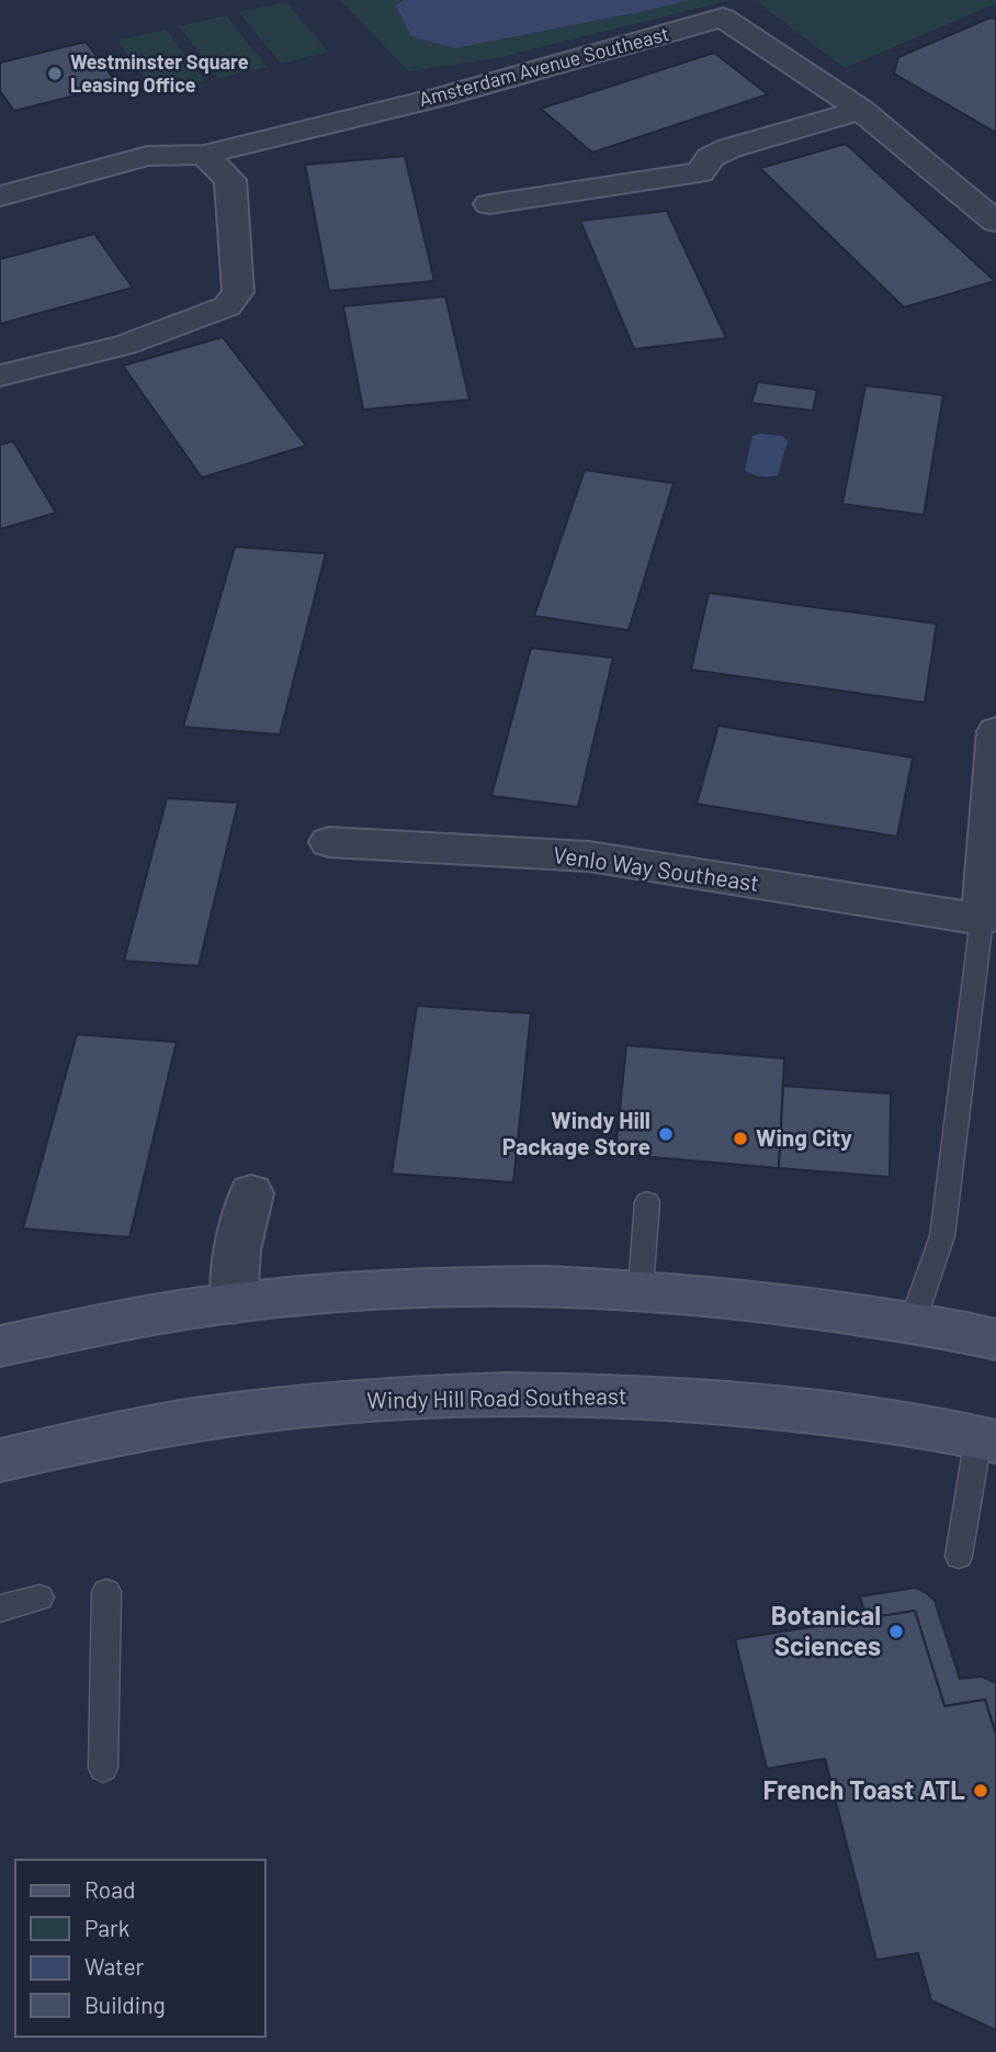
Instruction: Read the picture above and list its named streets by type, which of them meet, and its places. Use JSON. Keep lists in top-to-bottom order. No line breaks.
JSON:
{"streets":{"main road":["Windy Hill Road Southeast"],"street":["Amsterdam Avenue Southeast","Venlo Way Southeast"]},"places":["Westminster Square Leasing Office","Windy Hill Package Store","Wing City","Botanical Sciences","French Toast ATL"],"legend":["Road","Park","Water","Building"]}
